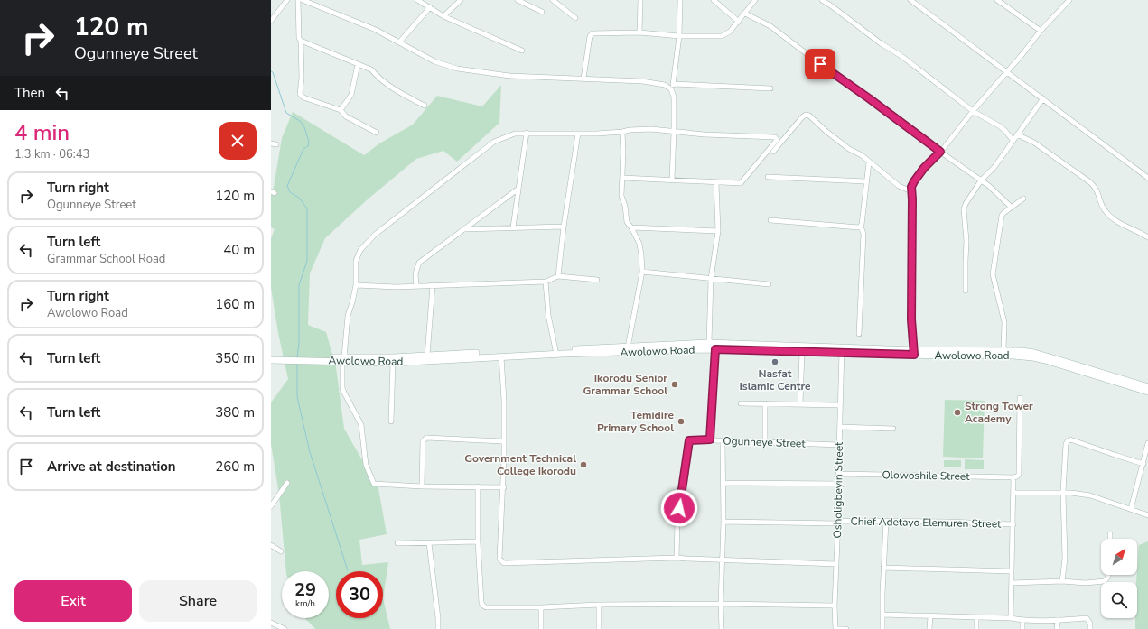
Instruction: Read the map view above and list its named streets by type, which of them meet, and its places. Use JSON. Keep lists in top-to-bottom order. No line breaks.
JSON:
{"streets":{"main road":["Awolowo Road"],"street":["Ogunneye Street","Olowoshile Street","Osholigbeyin Street","Chief Adetayo Elemuren Street"]},"crossings":[["Awolowo Road","Osholigbeyin Street"],["Ogunneye Street","Osholigbeyin Street"],["Olowoshile Street","Osholigbeyin Street"],["Osholigbeyin Street","Chief Adetayo Elemuren Street"]],"places":["Nasfat Islamic Centre","Ikorodu Senior Grammar School","Strong Tower Academy","Temidire Primary School","Government Technical College Ikorodu"],"north":"top right","page":{"turn":["120 m","Ogunneye Street"],"then":"Then","heading":["4 min","1.3 km · 06:43"],"list":[{"name":"Turn right","note":"Ogunneye Street","value":"120 m"},{"name":"Turn left","note":"Grammar School Road","value":"40 m"},{"name":"Turn right","note":"Awolowo Road","value":"160 m"},{"name":"Turn left","value":"350 m"},{"name":"Turn left","value":"380 m"},{"name":"Arrive at destination","value":"260 m"}],"speed":"29 km/h","limit":"30","buttons":["Exit","Share"]}}
